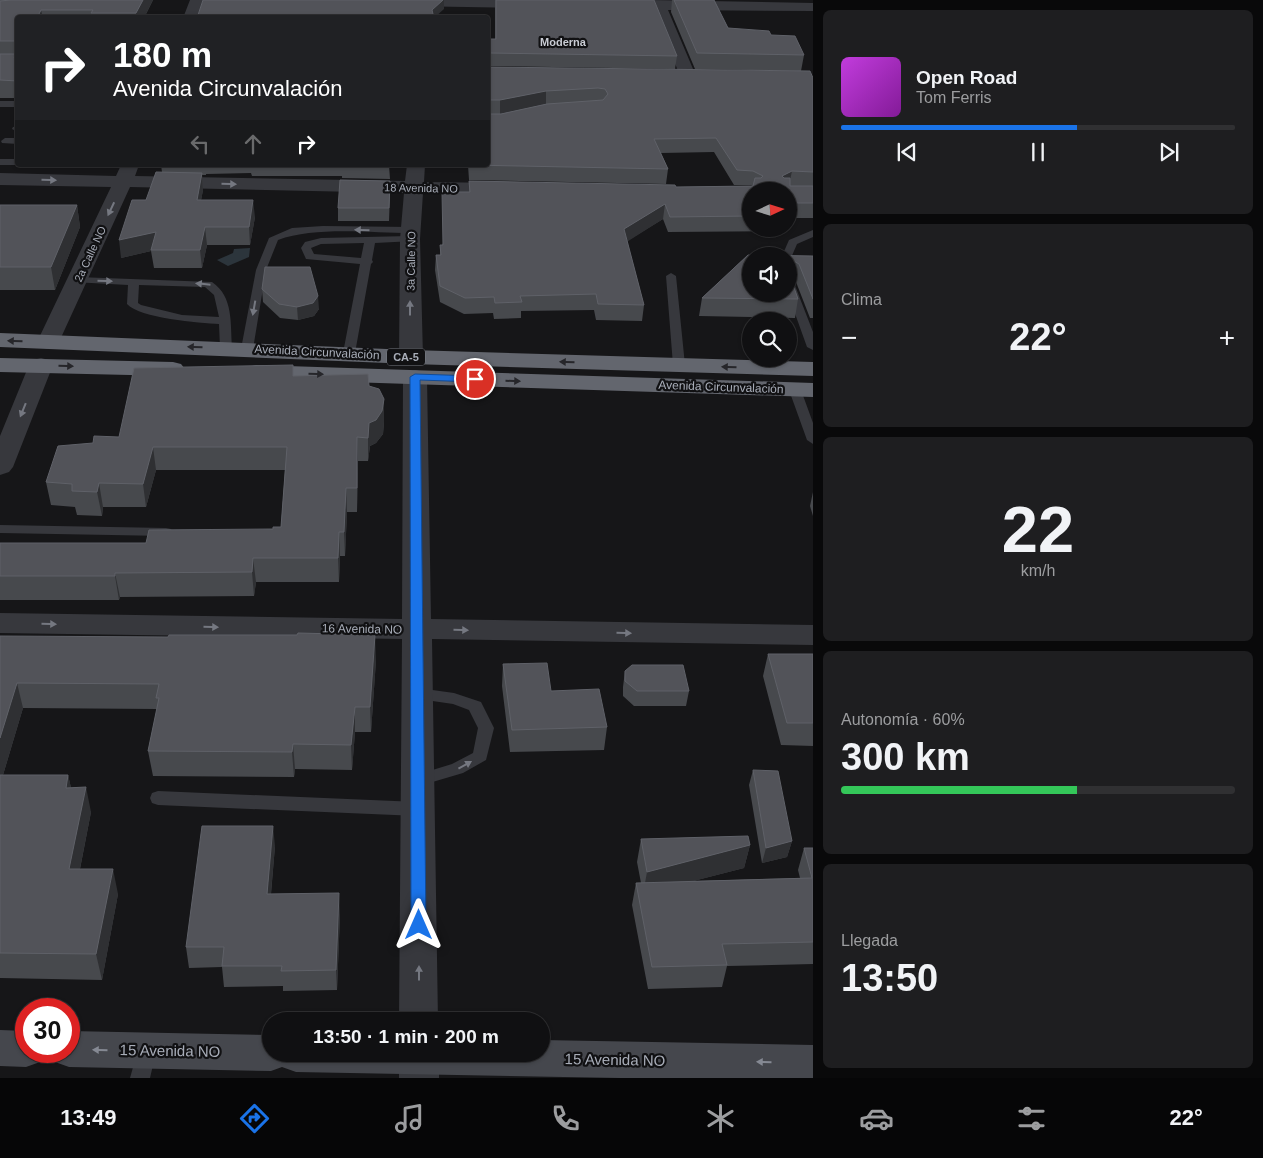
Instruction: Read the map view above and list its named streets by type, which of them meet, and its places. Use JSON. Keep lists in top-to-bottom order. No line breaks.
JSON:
{"streets":{"highway":["Avenida Circunvalación","CA-5"],"street":["18 Avenida NO","2a Calle NO","3a Calle NO","16 Avenida NO","15 Avenida NO"]},"crossings":[["18 Avenida NO","2a Calle NO"],["18 Avenida NO","3a Calle NO"],["2a Calle NO","Avenida Circunvalación"],["3a Calle NO","Avenida Circunvalación"],["3a Calle NO","16 Avenida NO"]],"one_way":["18 Avenida NO","2a Calle NO","3a Calle NO","16 Avenida NO","15 Avenida NO"],"districts":["Moderna"],"north":"right","page":{"turn":["180 m","Avenida Circunvalación"],"song":["Open Road","Tom Ferris"],"tile":["Clima",["22","km/h"],["Autonomía · 60%","300 km"],["Llegada","13:50"]],"heat":["−","22°","+"],"limit":"30","trip":"13:50 · 1 min · 200 m","tabs":["13:49","22°"]}}
